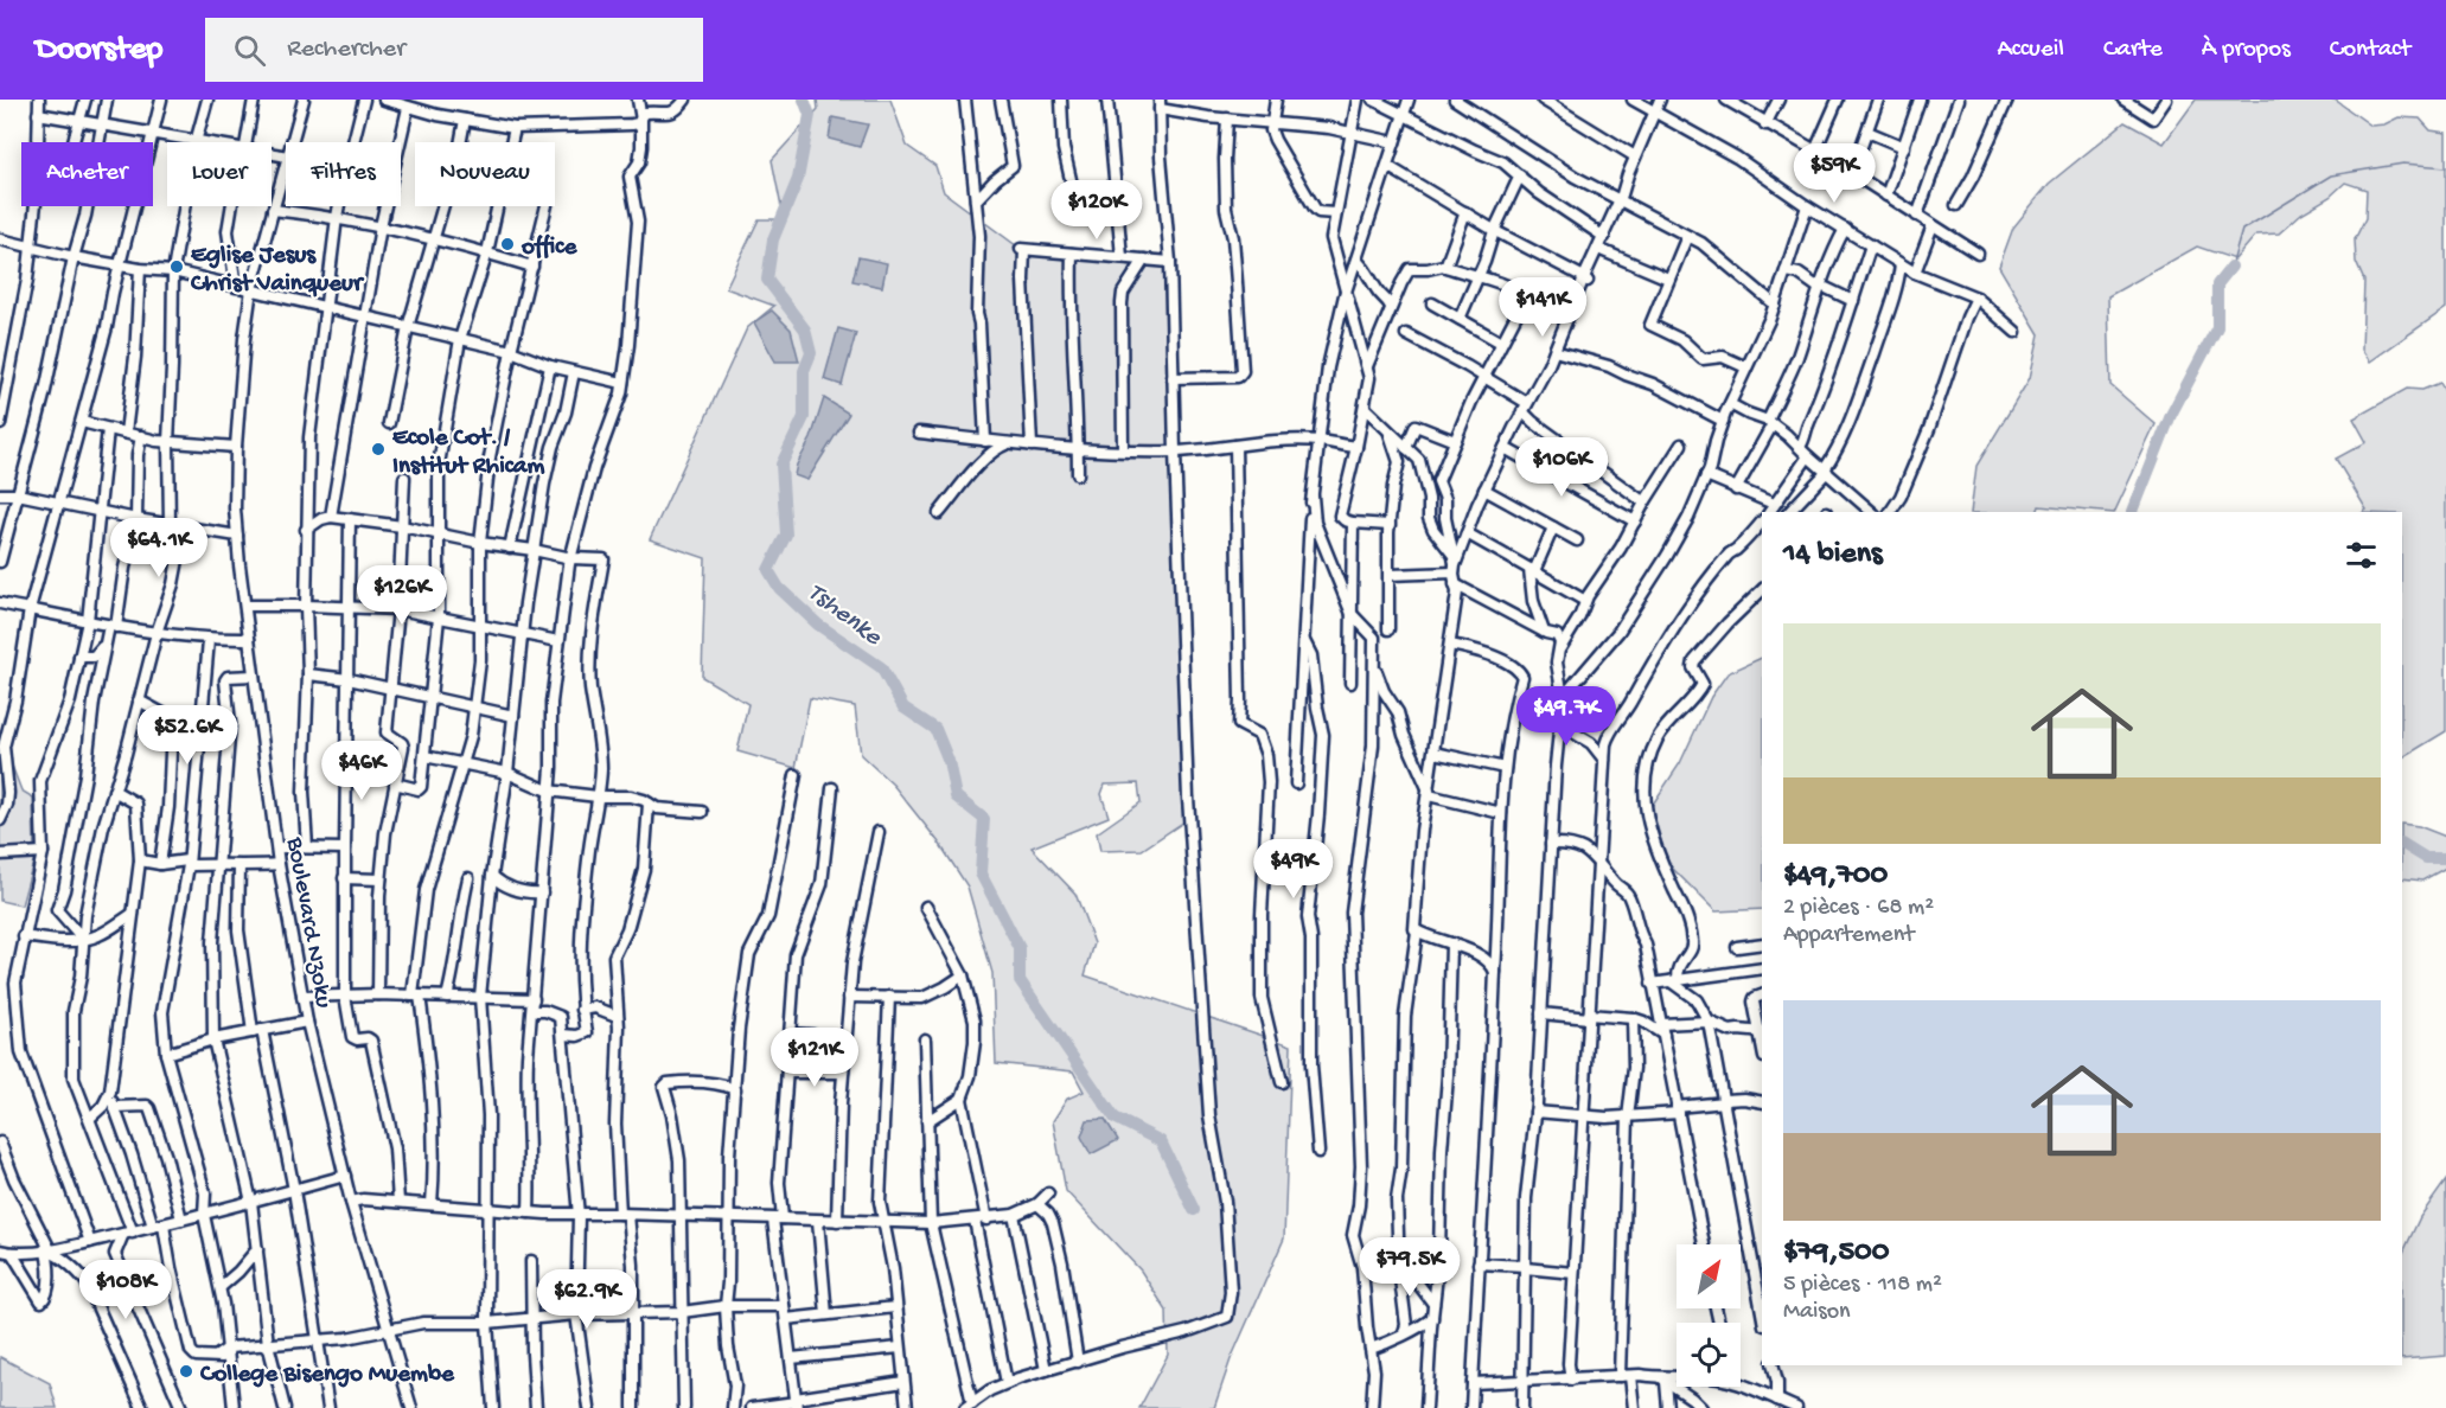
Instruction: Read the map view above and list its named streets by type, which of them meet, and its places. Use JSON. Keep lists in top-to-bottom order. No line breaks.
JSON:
{"streets":{"street":["Boulevard Nzoku"]},"water":["Tshenke"],"places":["office","Eglise Jesus Christ Vainqueur","Ecole Cot. / Institut Rhicam","College Bisengo Muembe"],"north":"top right","page":{"header":"Doorstep","search":"Rechercher","nav":["Accueil","Carte","À propos","Contact"],"chip":["Acheter","Louer","Filtres","Nouveau"],"price":["$59K","$120K","$141K","$106K","$64.1K","$126K","$49.7K","$52.6K","$46K","$49K","$121K","$79.5K","$108K","$62.9K"],"heading":"14 biens","list":[{"name":"$49,700","note":"2 pièces · 68 m² · Appartement"},{"name":"$79,500","note":"5 pièces · 118 m² · Maison"}]}}
